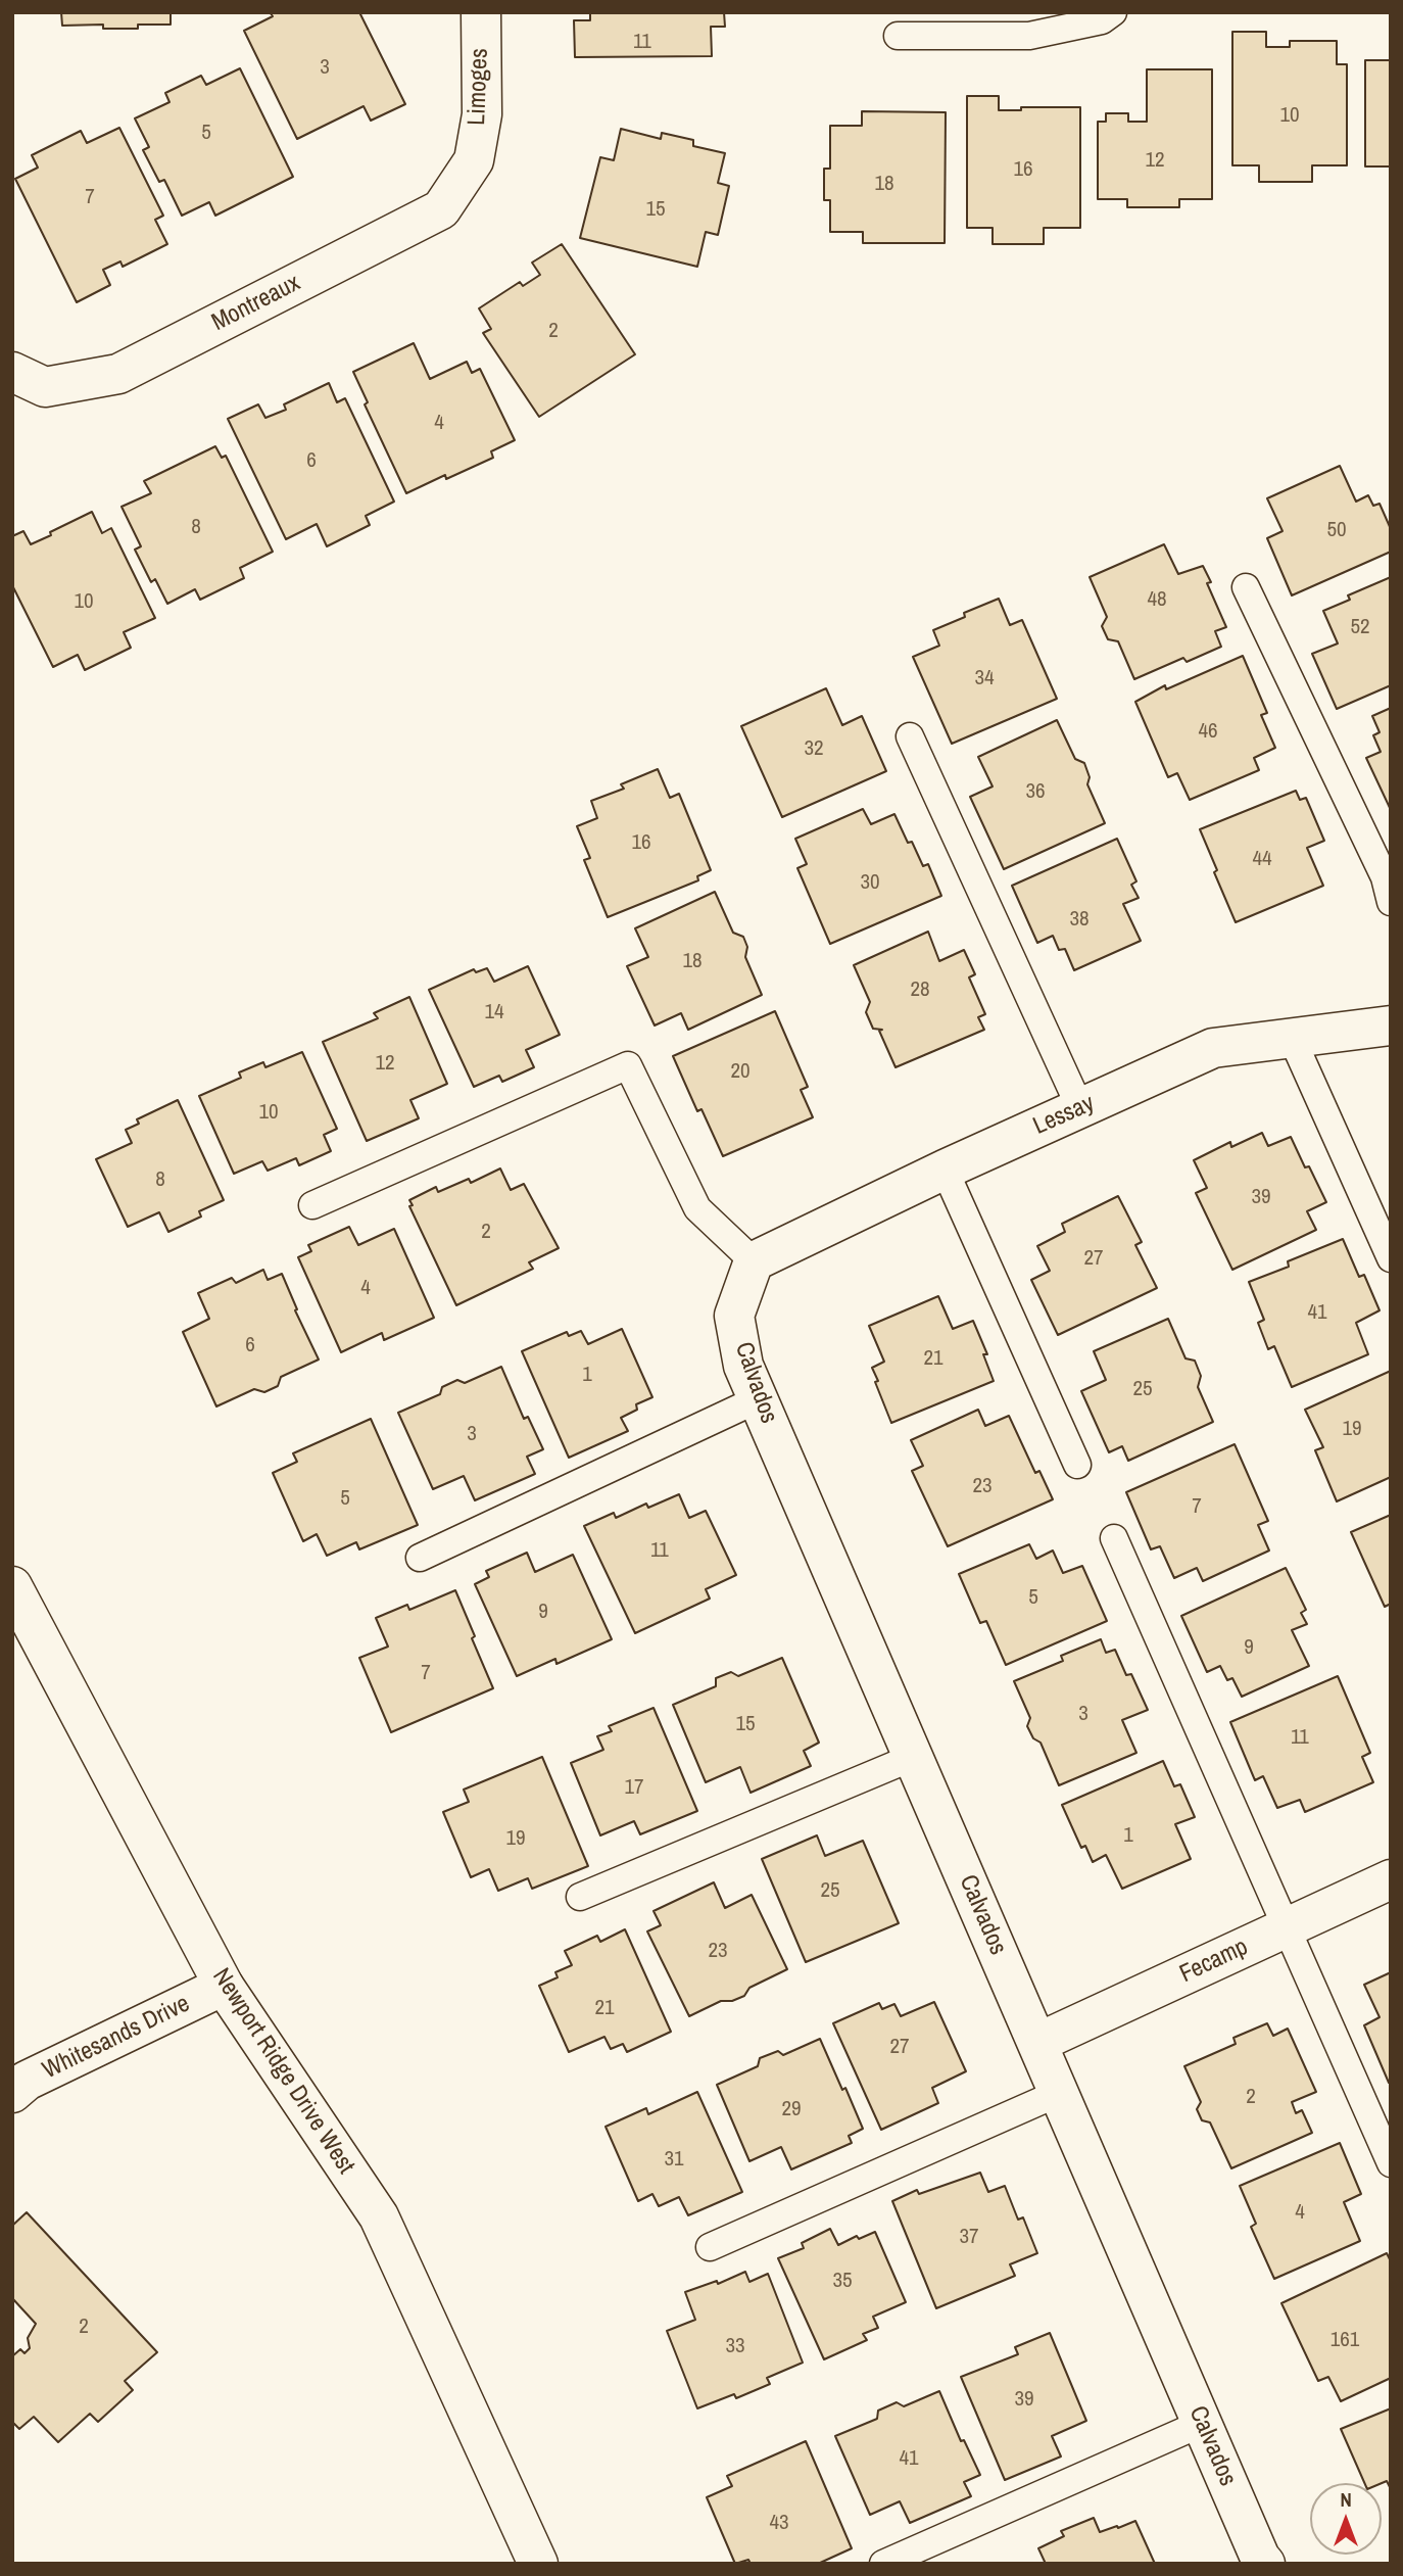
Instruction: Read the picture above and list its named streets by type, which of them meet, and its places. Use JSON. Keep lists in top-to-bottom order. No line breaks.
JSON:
{"streets":{"street":["Limoges","Montreaux","Lessay","Calvados","Fecamp","Whitesands Drive","Newport Ridge Drive West"]},"crossings":[["Limoges","Montreaux"],["Lessay","Calvados"],["Calvados","Fecamp"],["Whitesands Drive","Newport Ridge Drive West"]],"house_numbers":["11","3","10","5","12","16","18","7","15","2","4","6","8","50","48","10","52","34","46","32","36","16","44","30","38","18","28","14","12","20","10","8","39","2","27","4","41","6","21","1","25","19","3","23","5","7","11","5","9","9","7","3","15","11","17","1","19","25","23","21","27","2","29","31","4","37","35","2","161","33","39","41","43"],"north":"top"}
